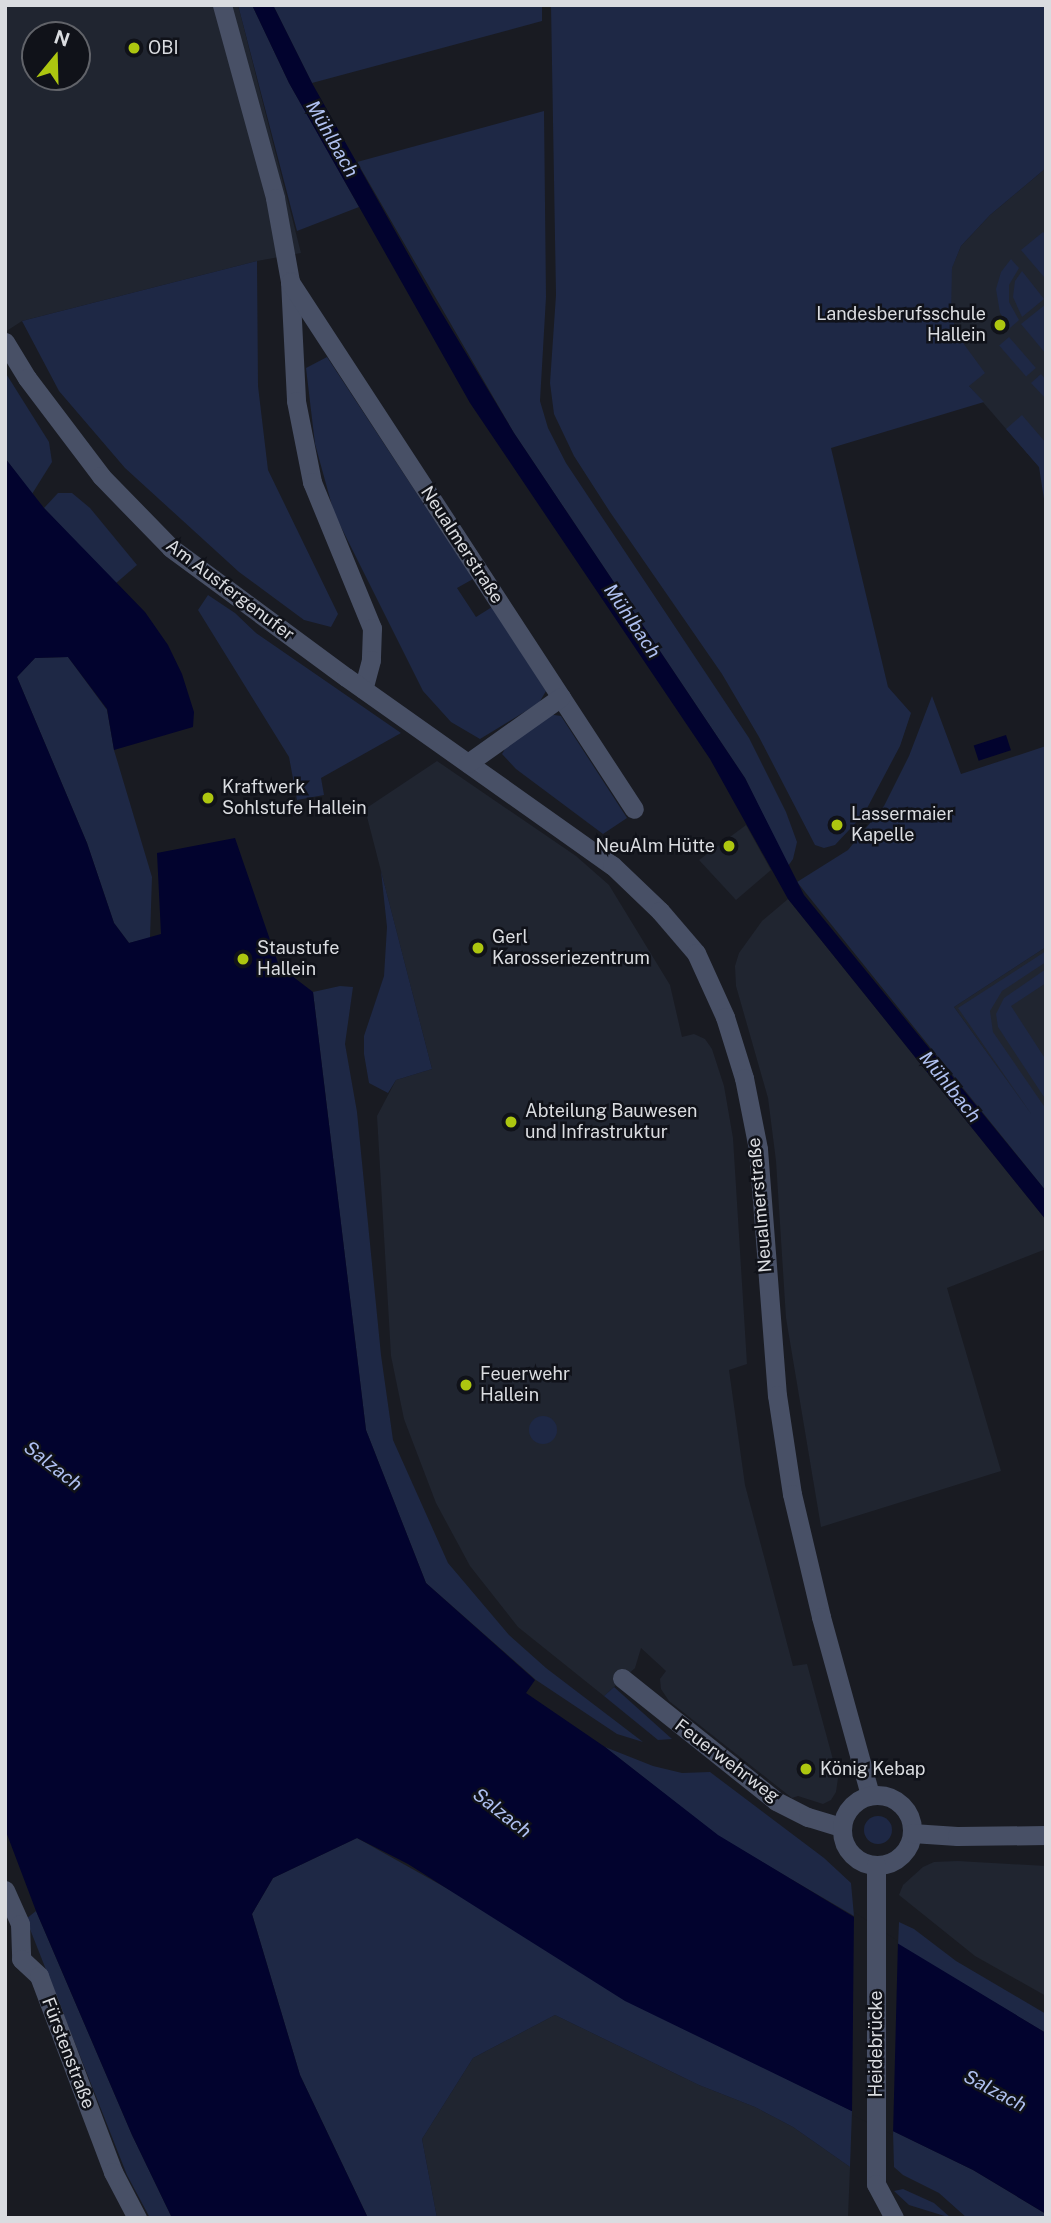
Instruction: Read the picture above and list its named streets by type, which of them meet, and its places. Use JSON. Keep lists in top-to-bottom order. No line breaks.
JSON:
{"streets":{"street":["Neualmerstraße","Am Ausfergenufer","Feuerwehrweg","Heidebrücke","Fürstenstraße"]},"crossings":[["Neualmerstraße","Am Ausfergenufer"],["Neualmerstraße","Feuerwehrweg"],["Neualmerstraße","Heidebrücke"],["Feuerwehrweg","Heidebrücke"]],"water":["Mühlbach","Salzach"],"places":["OBI","Landesberufsschule Hallein","Kraftwerk Sohlstufe Hallein","Lassermaier Kapelle","NeuAlm Hütte","Gerl Karosseriezentrum","Staustufe Hallein","Abteilung Bauwesen und Infrastruktur","Feuerwehr Hallein","König Kebap"],"north":"top"}
